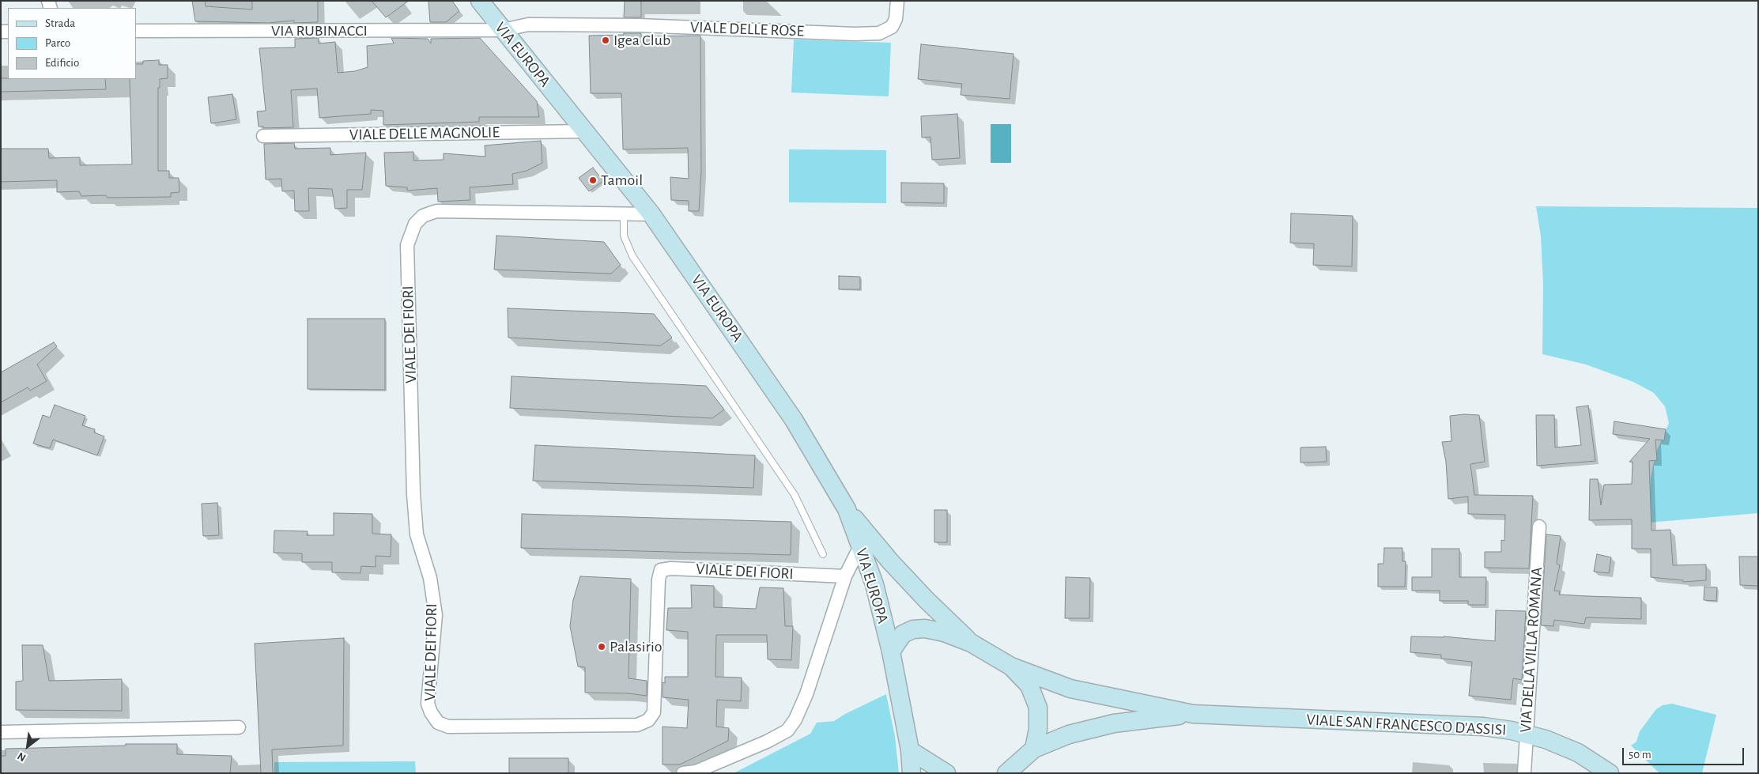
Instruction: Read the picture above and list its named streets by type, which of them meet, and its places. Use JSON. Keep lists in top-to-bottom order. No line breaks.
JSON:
{"streets":{"street":["VIALE DELLE ROSE","VIA RUBINACCI","VIA EUROPA","VIALE DELLE MAGNOLIE","VIALE DEI FIORI","VIA DELLA VILLA ROMANA","VIALE SAN FRANCESCO D'ASSISI"]},"crossings":[["VIALE DELLE ROSE","VIA RUBINACCI"],["VIALE DELLE ROSE","VIA EUROPA"],["VIA RUBINACCI","VIA EUROPA"],["VIA EUROPA","VIALE DELLE MAGNOLIE"],["VIA EUROPA","VIALE DEI FIORI"],["VIA DELLA VILLA ROMANA","VIALE SAN FRANCESCO D'ASSISI"]],"places":["Igea Club","Tamoil","Palasirio"],"legend":["Strada","Parco","Edificio"],"scale_bar":"50 m","north":"bottom left"}
